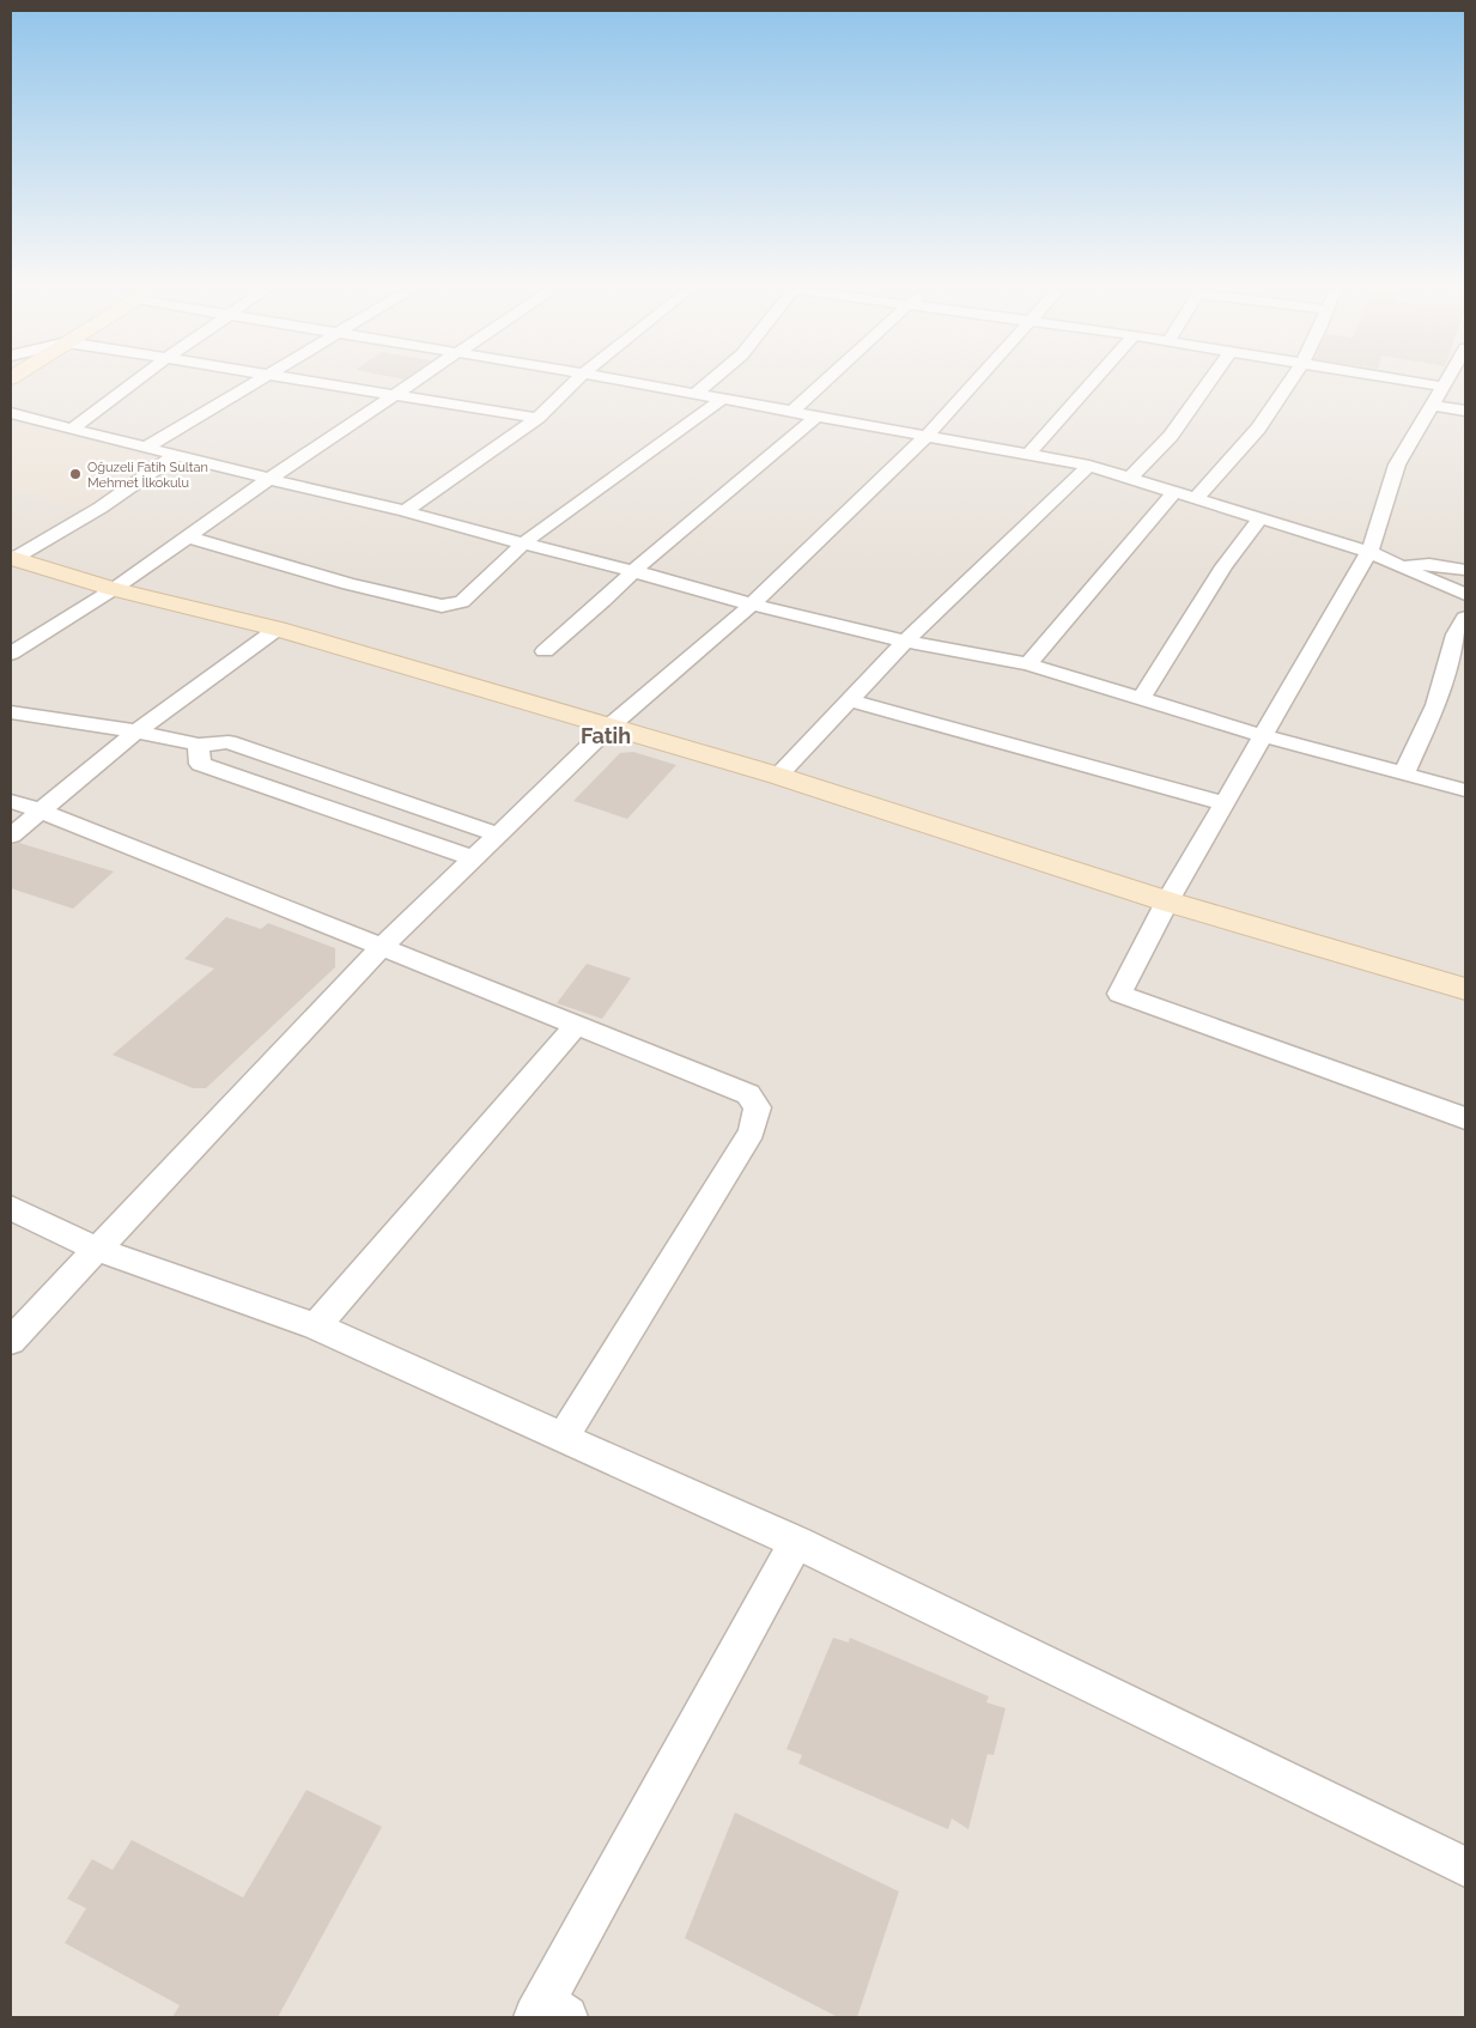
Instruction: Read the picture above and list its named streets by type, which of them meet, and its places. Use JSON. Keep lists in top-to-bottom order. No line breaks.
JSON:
{"districts":["Fatih"],"places":["Oğuzeli Fatih Sultan Mehmet İlkokulu"]}
